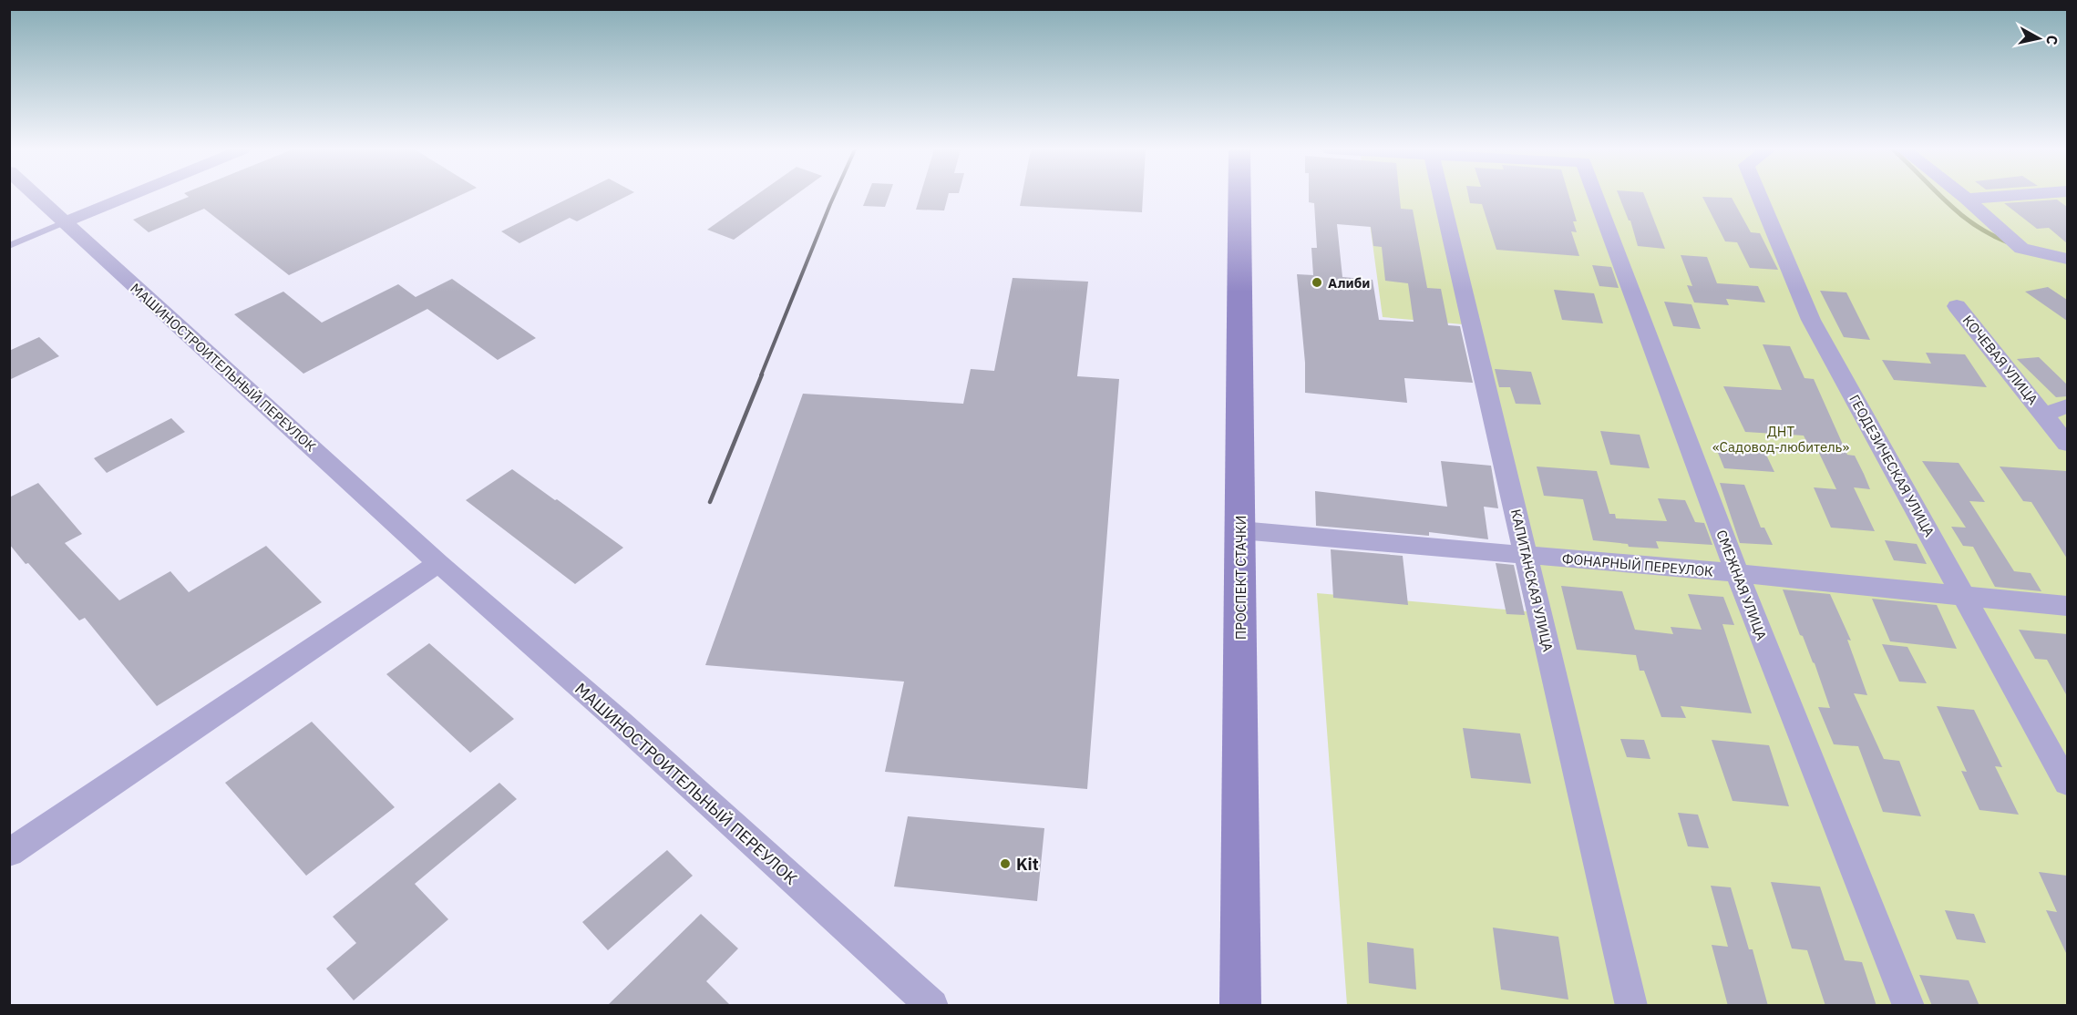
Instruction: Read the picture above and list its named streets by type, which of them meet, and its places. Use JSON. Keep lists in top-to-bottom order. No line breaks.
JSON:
{"streets":{"street":["КОЧЕВАЯ УЛИЦА","МАШИНОСТРОИТЕЛЬНЫЙ ПЕРЕУЛОК","ГЕОДЕЗИЧЕСКАЯ УЛИЦА","ФОНАРНЫЙ ПЕРЕУЛОК","ПРОСПЕКТ СТАЧКИ","КАПИТАНСКАЯ УЛИЦА","СМЕЖНАЯ УЛИЦА"]},"crossings":[["ГЕОДЕЗИЧЕСКАЯ УЛИЦА","ФОНАРНЫЙ ПЕРЕУЛОК"],["ФОНАРНЫЙ ПЕРЕУЛОК","ПРОСПЕКТ СТАЧКИ"],["ФОНАРНЫЙ ПЕРЕУЛОК","КАПИТАНСКАЯ УЛИЦА"],["ФОНАРНЫЙ ПЕРЕУЛОК","СМЕЖНАЯ УЛИЦА"]],"parks":["ДНТ «Садовод-любитель»"],"places":["Алиби","Kit"],"north":"right"}
